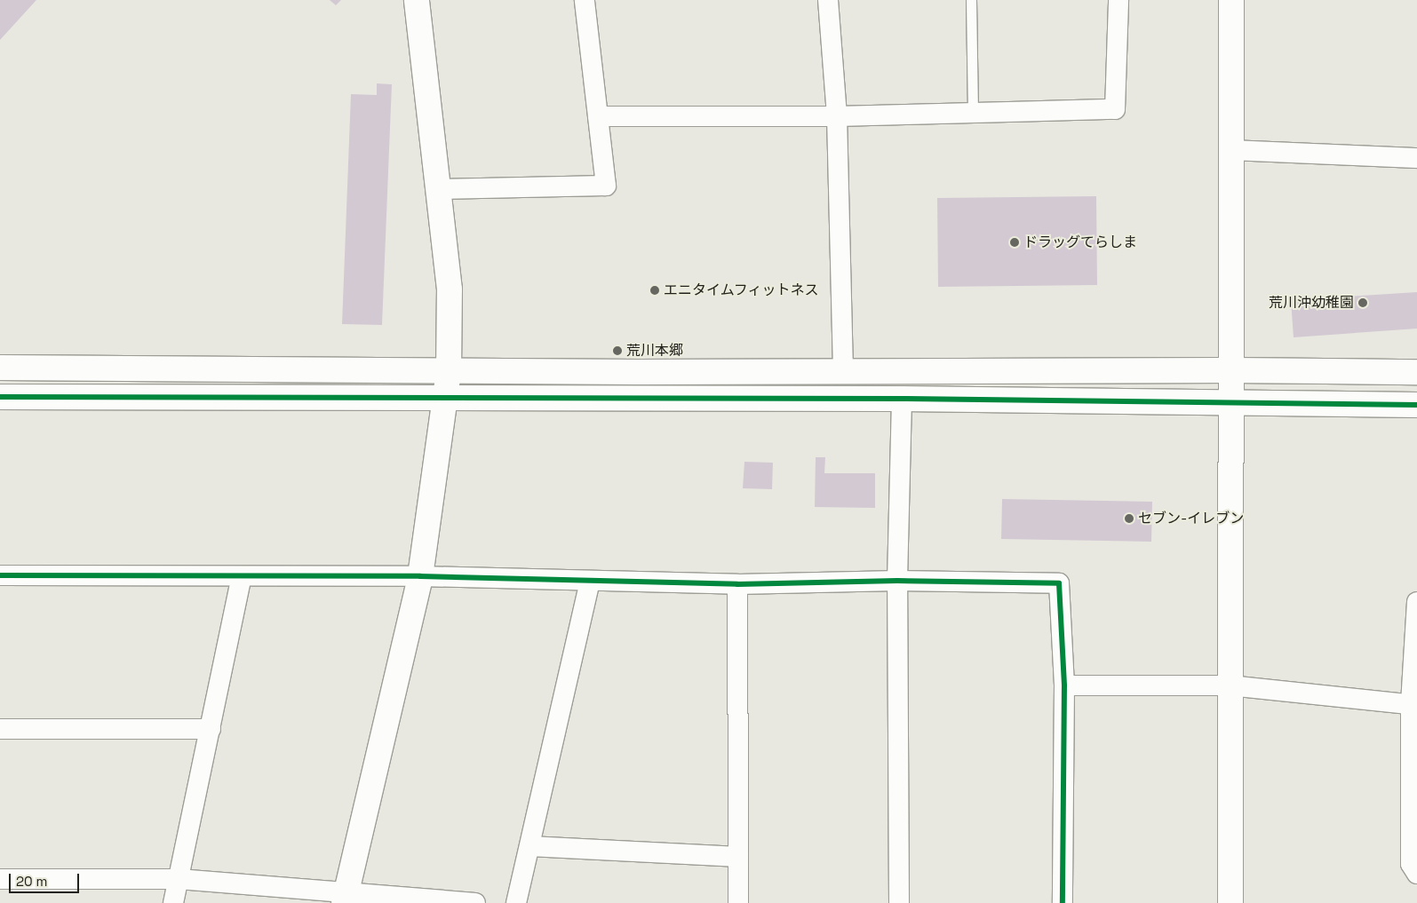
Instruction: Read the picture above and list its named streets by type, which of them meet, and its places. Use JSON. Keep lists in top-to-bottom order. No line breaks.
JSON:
{"places":["ドラッグてらしま","エニタイムフィットネス","荒川沖幼稚園","荒川本郷","セブン-イレブン"],"scale_bar":"20 m"}
